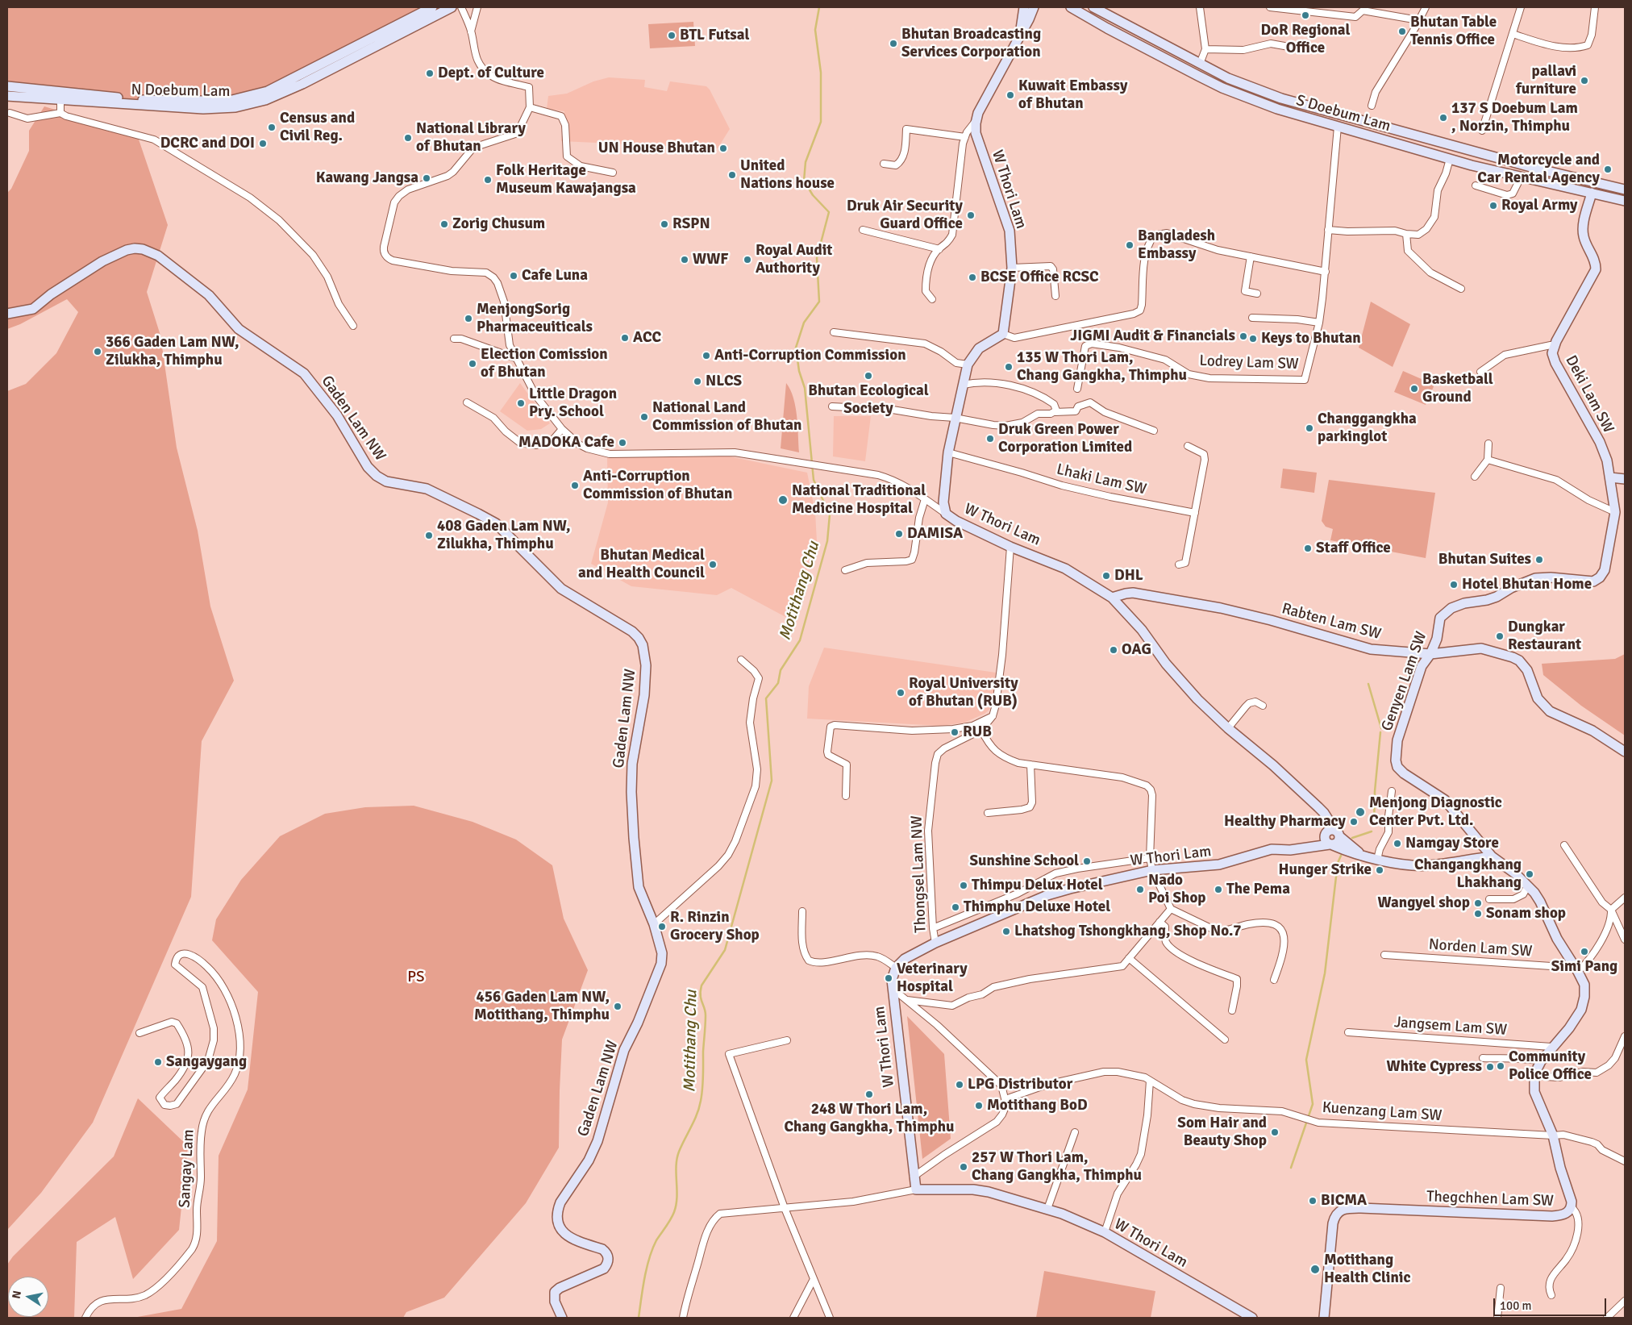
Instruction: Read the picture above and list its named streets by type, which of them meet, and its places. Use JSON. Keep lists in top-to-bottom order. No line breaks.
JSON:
{"streets":{"main road":["N Doebum Lam","S Doebum Lam","W Thori Lam","Deki Lam SW","Gaden Lam NW","Rabten Lam SW","Genyen Lam SW","Thegchhen Lam SW"],"street":["Lodrey Lam SW","Lhaki Lam SW","Thongsel Lam NW","Norden Lam SW","Jangsem Lam SW","Kuenzang Lam SW","Sangay Lam"]},"crossings":[["S Doebum Lam","Lodrey Lam SW"],["S Doebum Lam","Deki Lam SW"],["W Thori Lam","Lhaki Lam SW"],["W Thori Lam","Rabten Lam SW"],["W Thori Lam","Thongsel Lam NW"],["Deki Lam SW","Genyen Lam SW"],["Rabten Lam SW","Genyen Lam SW"],["Kuenzang Lam SW","Thegchhen Lam SW"]],"water":["Motithang Chu"],"parks":["PS"],"places":["DoR Regional Office","Bhutan Table Tennis Office","BTL Futsal","Bhutan Broadcasting Services Corporation","Dept. of Culture","pallavi furniture","Kuwait Embassy of Bhutan","137 S Doebum Lam , Norzin, Thimphu","Census and Civil Reg.","National Library of Bhutan","DCRC and DOI","UN House Bhutan","Motorcycle and Car Rental Agency","United Nations house","Kawang Jangsa","Folk Heritage Museum Kawajangsa","Royal Army","Druk Air Security Guard Office","Zorig Chusum","RSPN","Bangladesh Embassy","WWF","Royal Audit Authority","Cafe Luna","BCSE Office RCSC","MenjongSorig Pharmaceuiticals","JIGMI Audit & Financials","ACC","Keys to Bhutan","366 Gaden Lam NW, Zilukha, Thimphu","Anti-Corruption Commission","Election Comission of Bhutan","135 W Thori Lam, Chang Gangkha, Thimphu","Bhutan Ecological Society","NLCS","Basketball Ground","Little Dragon Pry. School","National Land Commission of Bhutan","Changgangkha parkinglot","Druk Green Power Corporation Limited","MADOKA Cafe","Anti-Corruption Commission of Bhutan","National Traditional Medicine Hospital","DAMISA","408 Gaden Lam NW, Zilukha, Thimphu","Staff Office","Bhutan Suites","Bhutan Medical and Health Council","DHL","Hotel Bhutan Home","Dungkar Restaurant","OAG","Royal University of Bhutan (RUB)","RUB","Menjong Diagnostic Center Pvt. Ltd.","Healthy Pharmacy","Namgay Store","Sunshine School","Hunger Strike","Changangkhang Lhakhang","Thimpu Delux Hotel","Nado Poi Shop","The Pema","Wangyel shop","Thimphu Deluxe Hotel","Sonam shop","R. Rinzin Grocery Shop","Lhatshog Tshongkhang, Shop No.7","Simi Pang","Veterinary Hospital","456 Gaden Lam NW, Motithang, Thimphu","Sangaygang","Community Police Office","White Cypress","LPG Distributor","248 W Thori Lam, Chang Gangkha, Thimphu","Motithang BoD","Som Hair and Beauty Shop","257 W Thori Lam, Chang Gangkha, Thimphu","BICMA","Motithang Health Clinic"],"scale_bar":"100 m","north":"left"}
